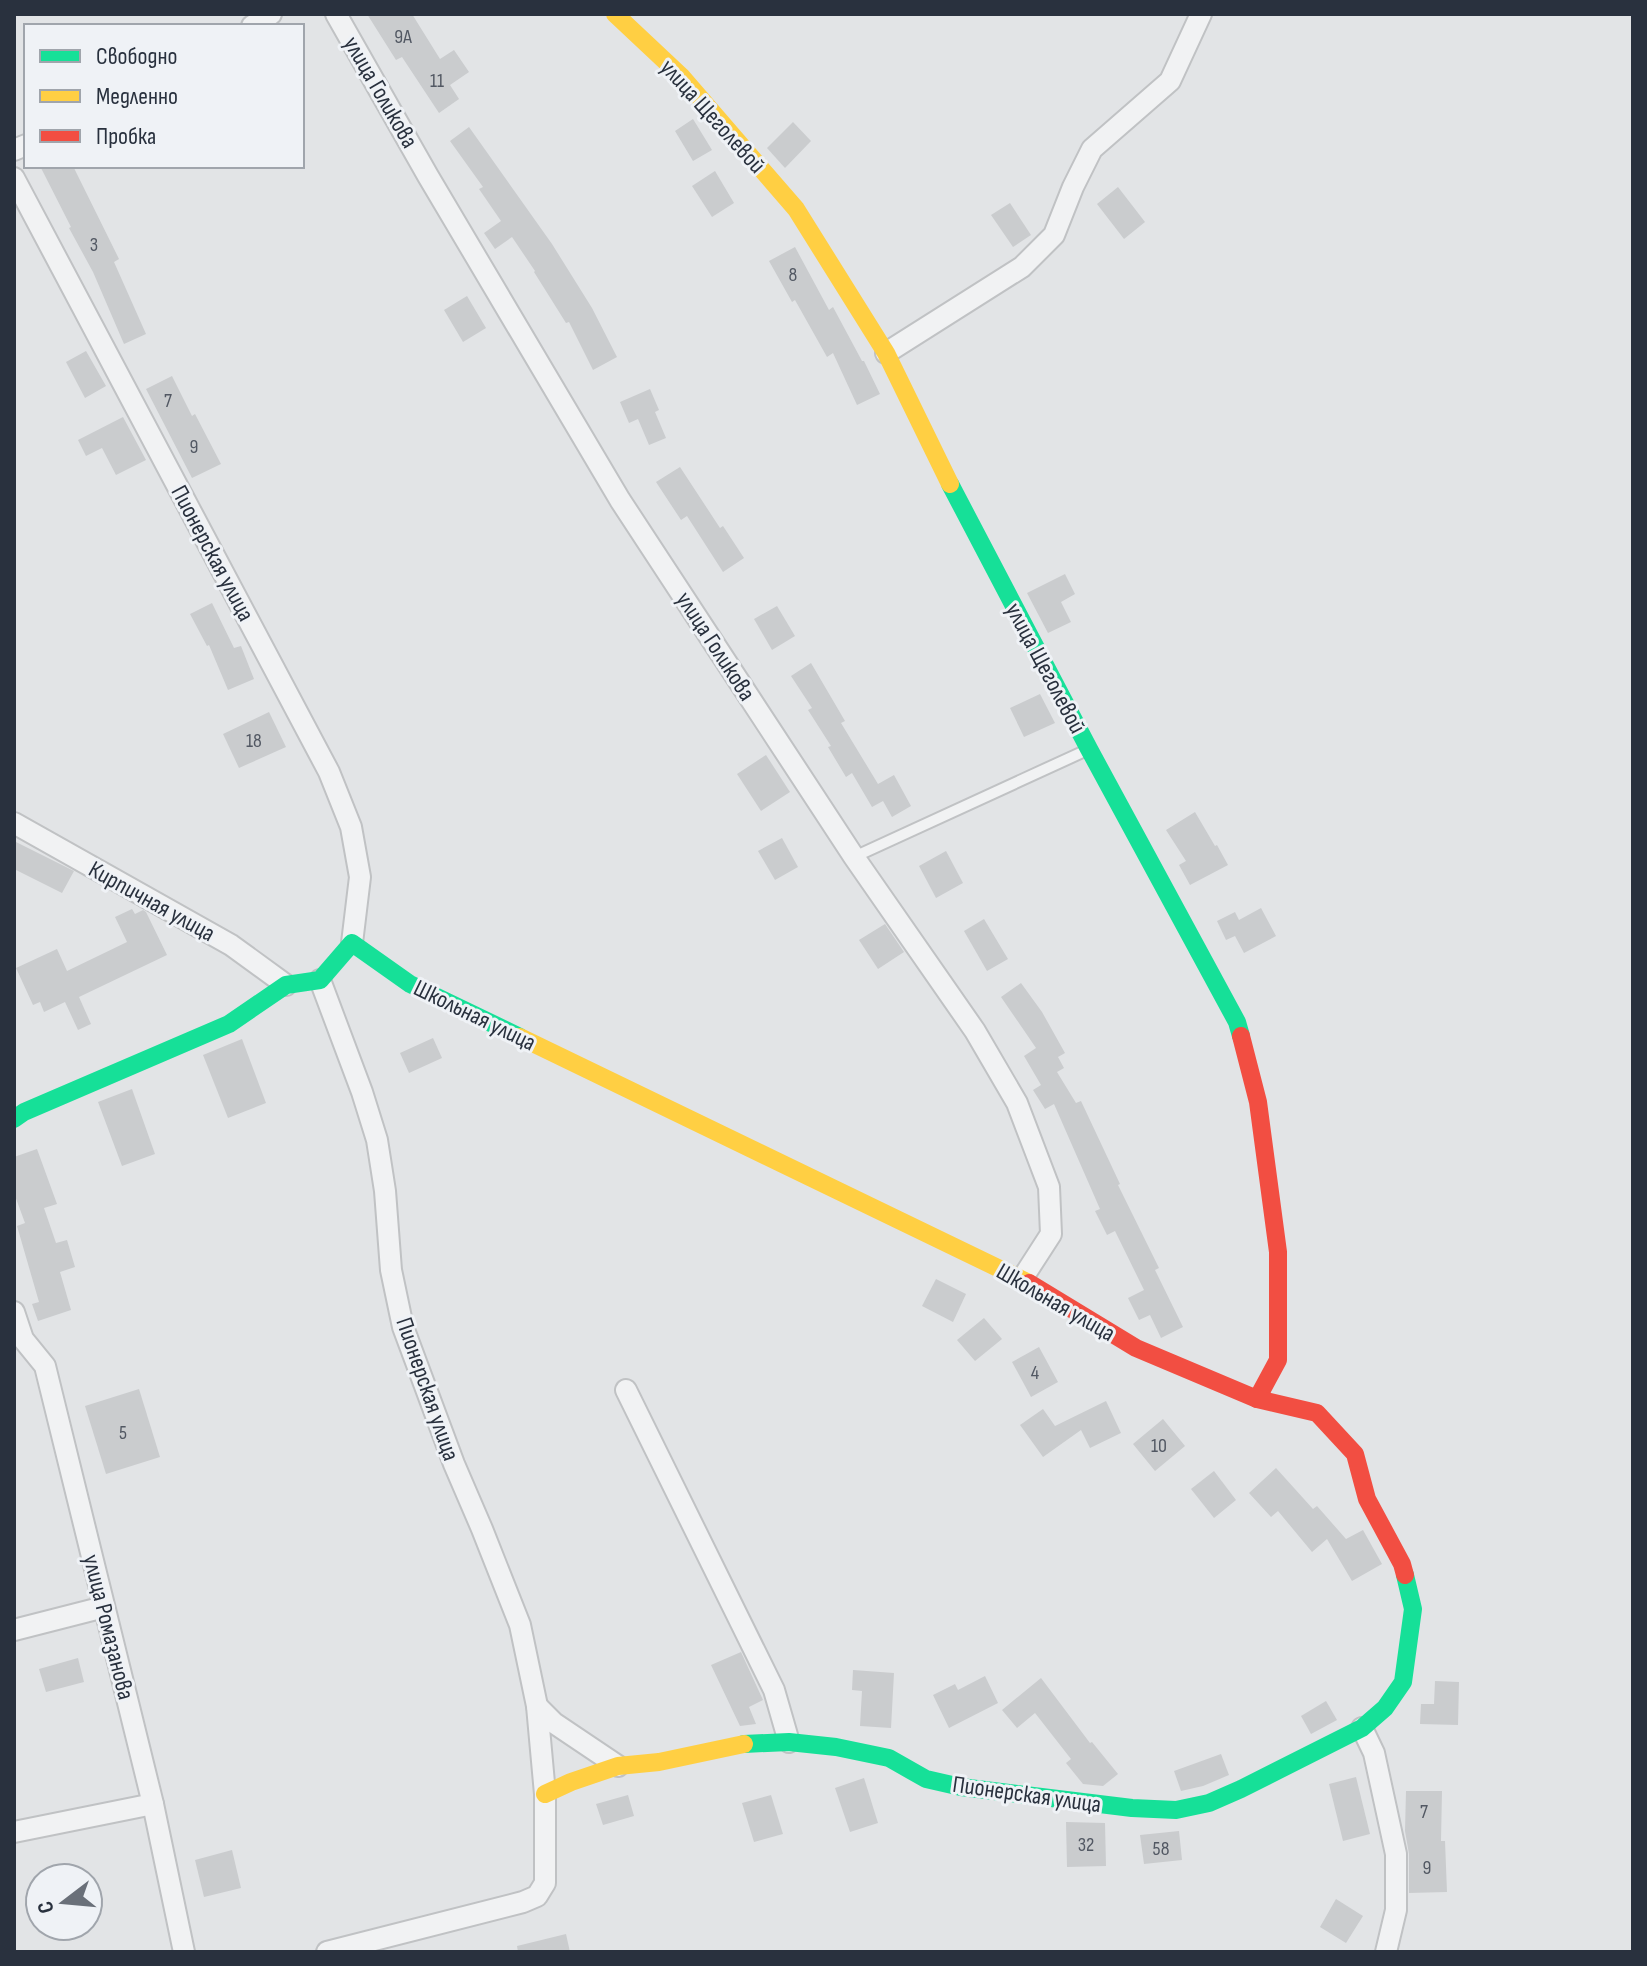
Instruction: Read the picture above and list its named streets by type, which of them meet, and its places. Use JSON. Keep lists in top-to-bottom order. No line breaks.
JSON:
{"streets":{"street":["улица Голикова","улица Щеголевой","Пионерская улица","Кирпичная улица","Школьная улица","улица Ромазанова"]},"crossings":[["улица Голикова","Школьная улица"],["улица Щеголевой","Школьная улица"],["Пионерская улица","Школьная улица"]],"house_numbers":["9А","11","3","8","7","9","18","4","5","10","7","32","58","9"],"legend":["Свободно","Медленно","Пробка"],"north":"left"}
